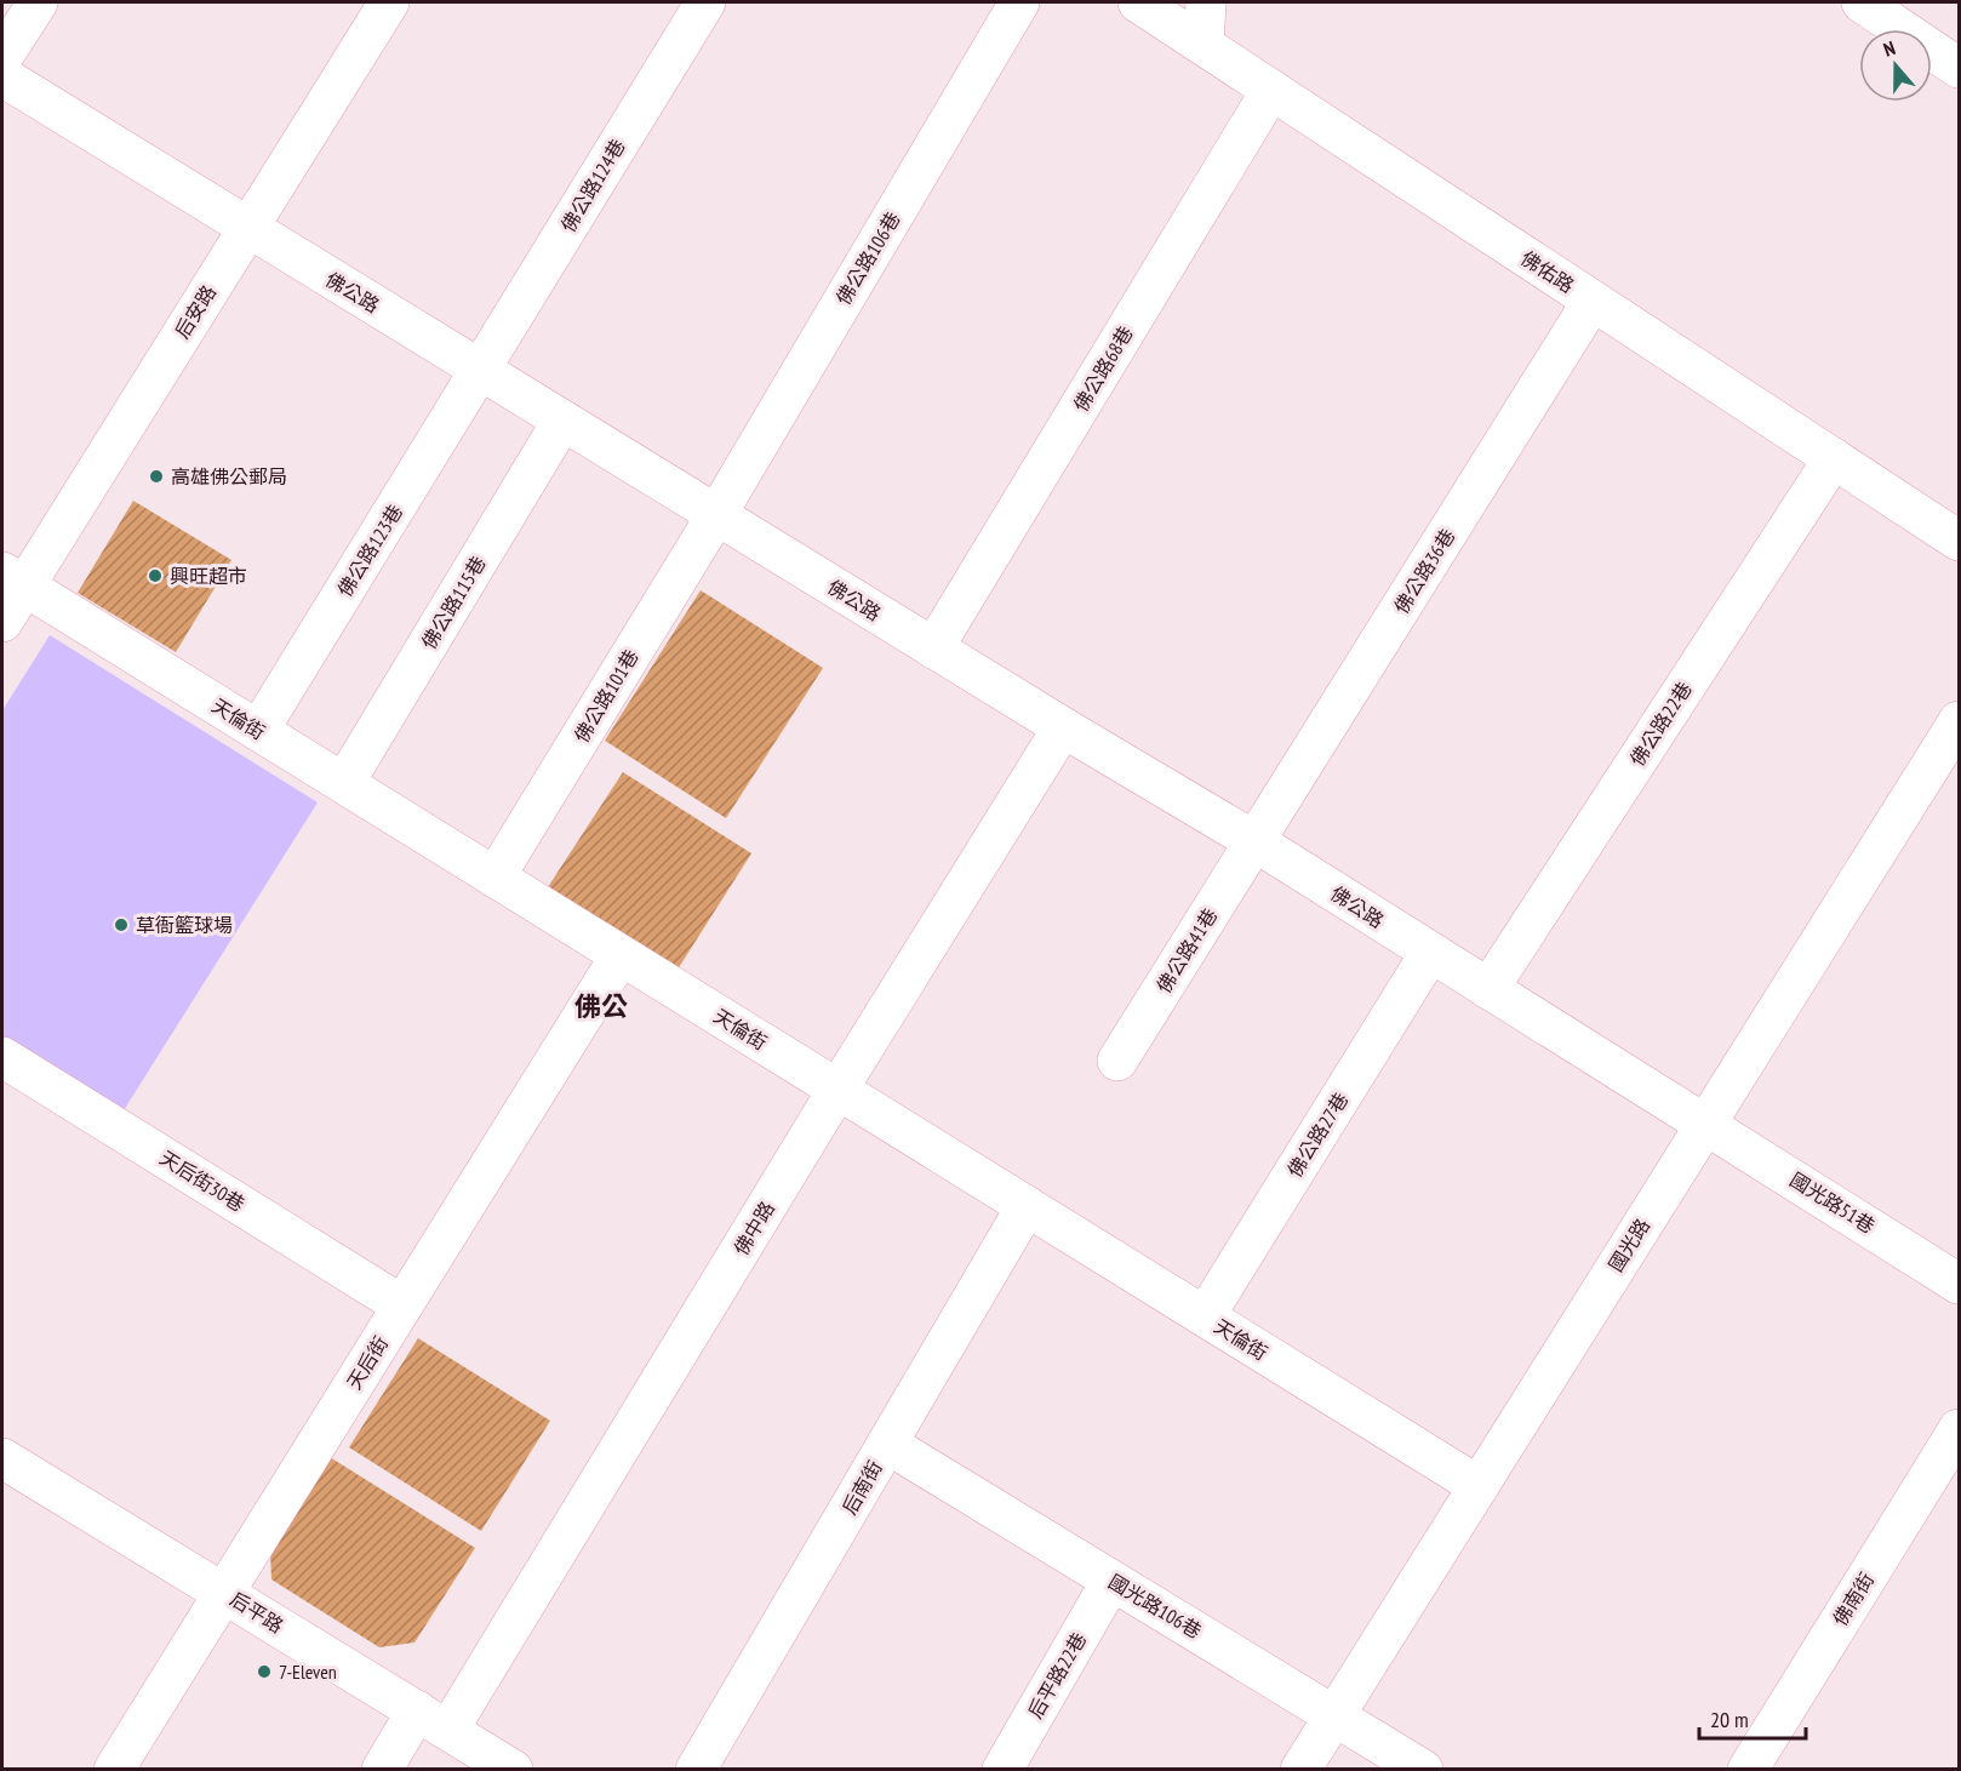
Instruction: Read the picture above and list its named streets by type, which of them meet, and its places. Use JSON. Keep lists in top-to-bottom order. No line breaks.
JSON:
{"streets":{"street":["佛公路124巷","佛公路106巷","佛佑路","佛公路","后安路","佛公路68巷","佛公路123巷","佛公路36巷","佛公路115巷","佛公路101巷","天倫街","佛公路22巷","佛公路41巷","佛公路27巷","天后街30巷","國光路51巷","佛中路","國光路","天后街","后南街","佛南街","國光路106巷","后平路","后平路22巷"]},"crossings":[["佛公路124巷","佛公路"],["佛公路124巷","佛公路123巷"],["佛公路106巷","佛公路"],["佛公路106巷","佛公路101巷"],["佛佑路","佛公路68巷"],["佛佑路","佛公路36巷"],["佛佑路","佛公路22巷"],["佛公路","后安路"],["佛公路","佛公路68巷"],["佛公路","佛公路123巷"],["佛公路","佛公路36巷"],["佛公路","佛公路115巷"],["佛公路","佛公路101巷"],["佛公路","佛公路22巷"],["佛公路","佛公路41巷"],["佛公路","佛公路27巷"],["佛公路","國光路51巷"],["佛公路","佛中路"],["佛公路","國光路"],["后安路","天倫街"],["佛公路123巷","天倫街"],["佛公路36巷","佛公路41巷"],["佛公路115巷","天倫街"],["佛公路101巷","天倫街"],["天倫街","佛公路27巷"],["天倫街","佛中路"],["天倫街","國光路"],["天倫街","天后街"],["天倫街","后南街"],["天后街30巷","天后街"],["國光路51巷","國光路"],["佛中路","后平路"],["國光路","國光路106巷"],["天后街","后平路"],["后南街","國光路106巷"],["國光路106巷","后平路22巷"]],"districts":["佛公"],"places":["高雄佛公郵局","興旺超市","草衙籃球場","7-Eleven"],"scale_bar":"20 m","north":"top"}
